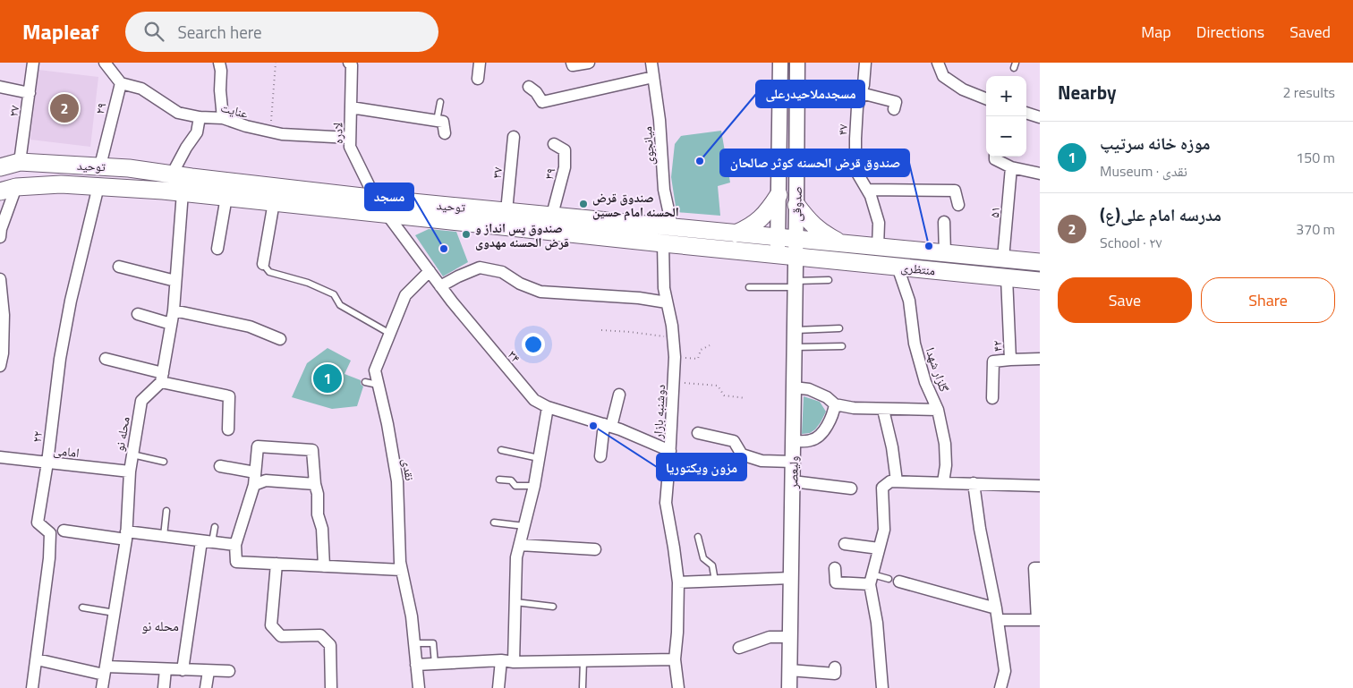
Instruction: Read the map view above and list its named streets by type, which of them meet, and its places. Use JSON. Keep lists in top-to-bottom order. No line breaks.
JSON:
{"streets":{"main road":["توحید","صدوقی","منتظری","ولیعصر"],"street":["۲۹","عنایت","۲۷","۴۷","لادره","میانجوی","۳۷","۳۹","۵۱","۴۲","۳۴","گلزار شهدا","دوشنبه بازار","محله نو","۲۲","امامی","نقدی"]},"crossings":[["۲۹","عنایت"],["۲۹","توحید"],["عنایت","لادره"],["۲۷","توحید"],["۴۷","منتظری"],["لادره","توحید"],["میانجوی","توحید"],["توحید","۳۷"],["توحید","۳۹"],["توحید","صدوقی"],["توحید","منتظری"],["توحید","۳۴"],["توحید","دوشنبه بازار"],["توحید","۲۲"],["توحید","ولیعصر"],["صدوقی","منتظری"],["صدوقی","ولیعصر"],["۵۱","منتظری"],["منتظری","۴۲"],["منتظری","گلزار شهدا"],["منتظری","ولیعصر"],["۳۴","دوشنبه بازار"],["۳۴","نقدی"],["محله نو","امامی"],["۲۲","امامی"]],"districts":["محله نو"],"places":["مسجدملاحیدرعلی","صندوق قرض الحسنه امام حسین","صندوق پس انداز و قرض الحسنه مهدوی","صندوق قرض الحسنه کوثر صالحان","مسجد","مزون ویکتوریا"],"page":{"header":"Mapleaf","search":"Search here","nav":["Map","Directions","Saved"],"heading":["Nearby","2 results"],"map_buttons":["+","−"],"pins":["2","1"],"list":[{"mark":"1","name":"موزه خانه سرتیپ","note":"Museum · نقدی","value":"150 m"},{"mark":"2","name":"مدرسه امام علی(ع)","note":"School · ۲۷","value":"370 m"}],"buttons":["Save","Share"]}}
